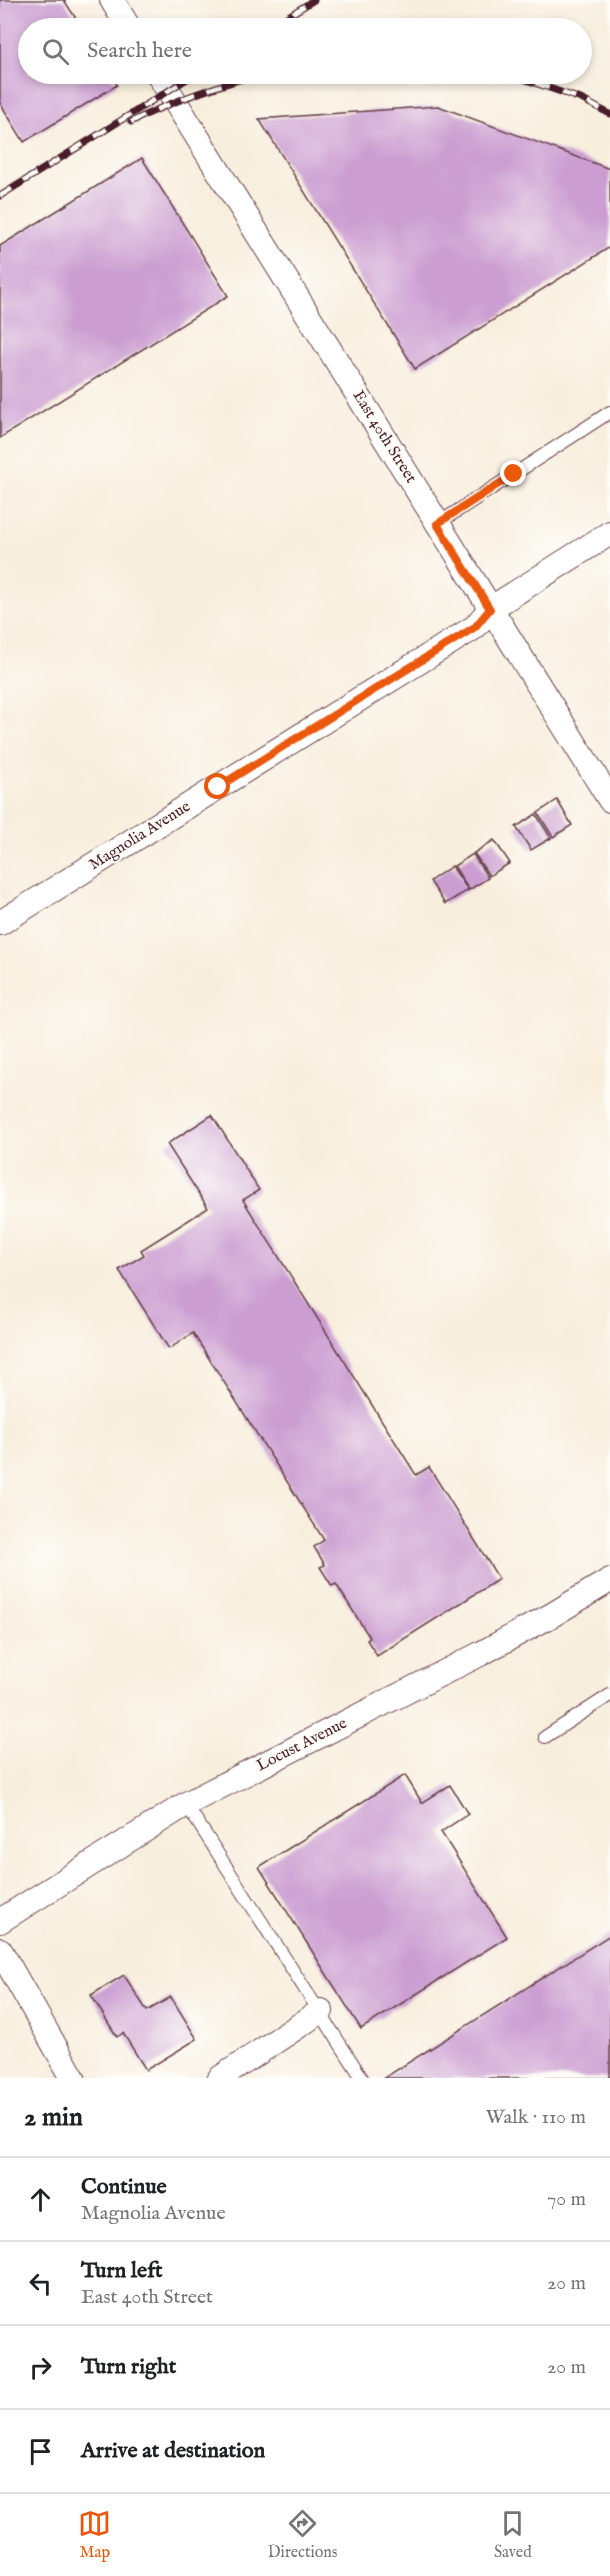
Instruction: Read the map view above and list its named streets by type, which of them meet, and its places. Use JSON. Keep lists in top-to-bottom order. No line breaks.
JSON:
{"streets":{"street":["East 40th Street","Magnolia Avenue","Locust Avenue"]},"crossings":[["East 40th Street","Magnolia Avenue"]],"page":{"search":"Search here","heading":["2 min","Walk · 110 m"],"list":[["Continue","Magnolia Avenue","70 m"],["Turn left","East 40th Street","20 m"],["Turn right","20 m"],"Arrive at destination"],"nav":["Map","Directions","Saved"]}}
